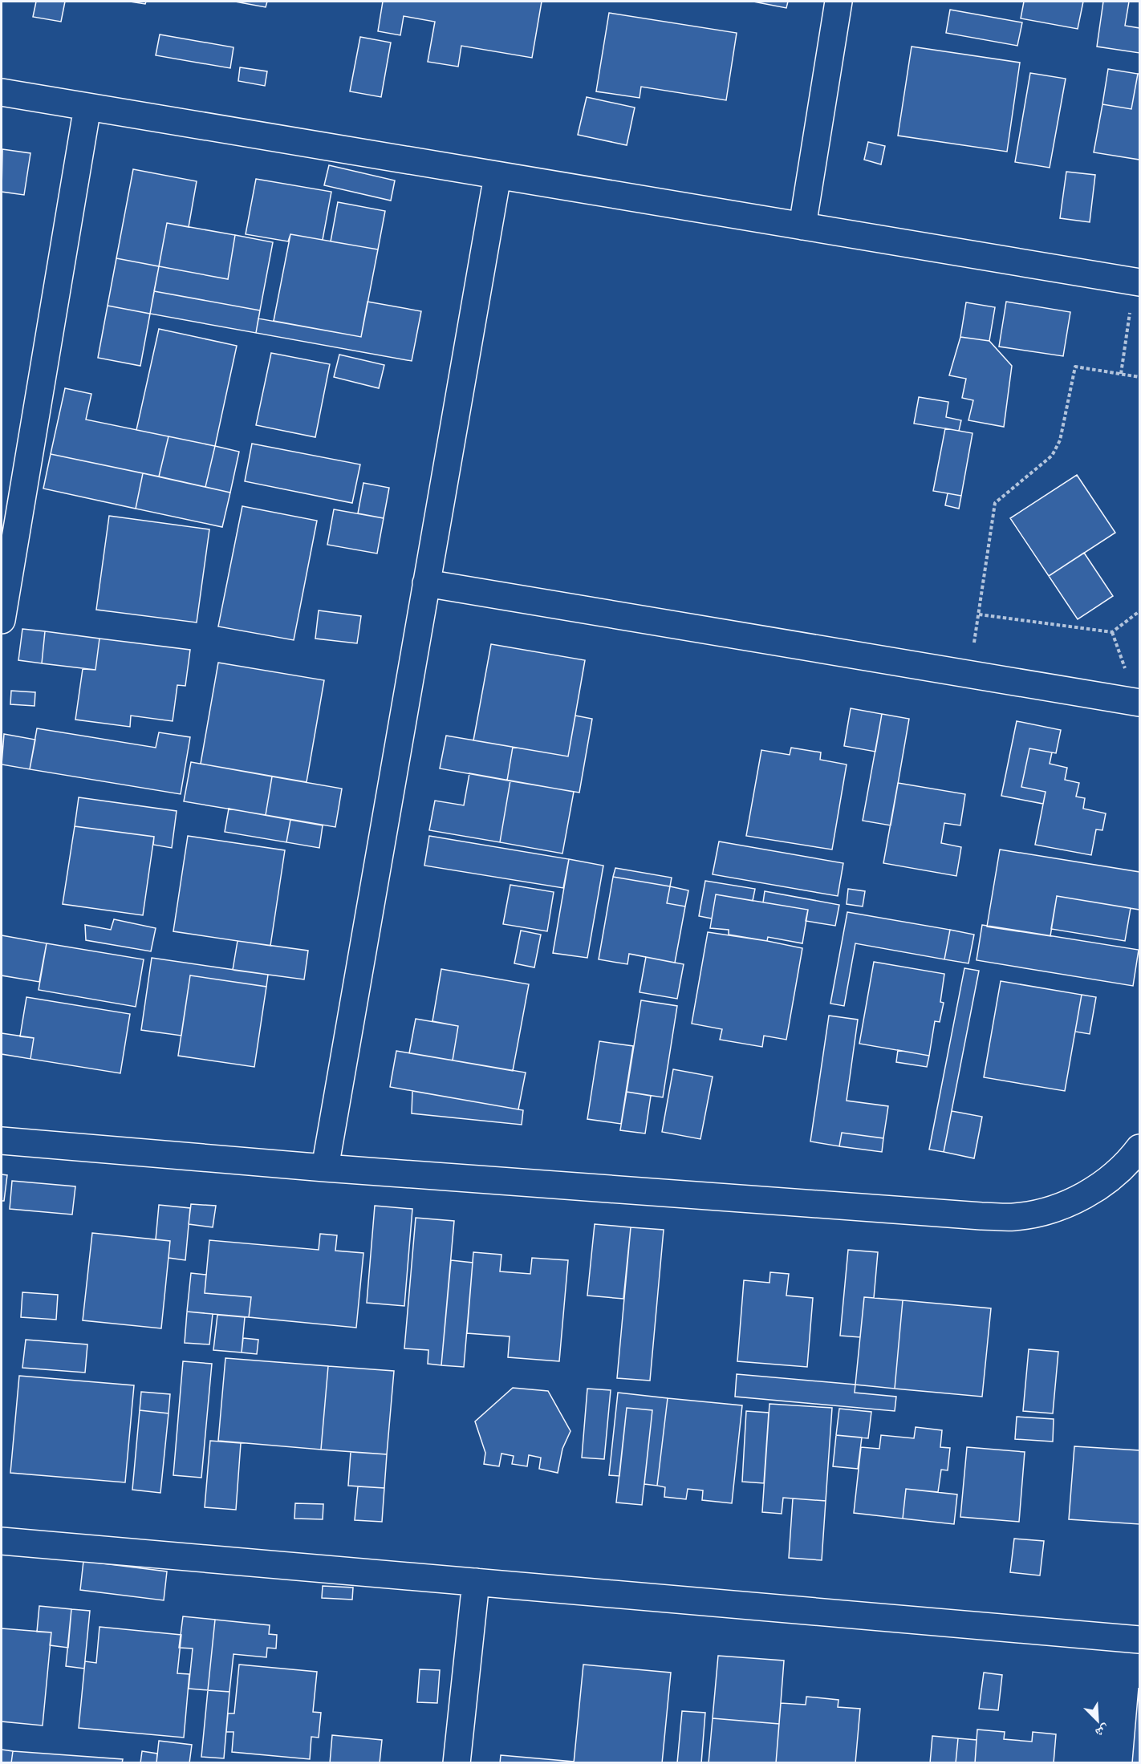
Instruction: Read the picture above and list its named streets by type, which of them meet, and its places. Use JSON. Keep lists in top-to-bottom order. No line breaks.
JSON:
{"north":"bottom right"}
